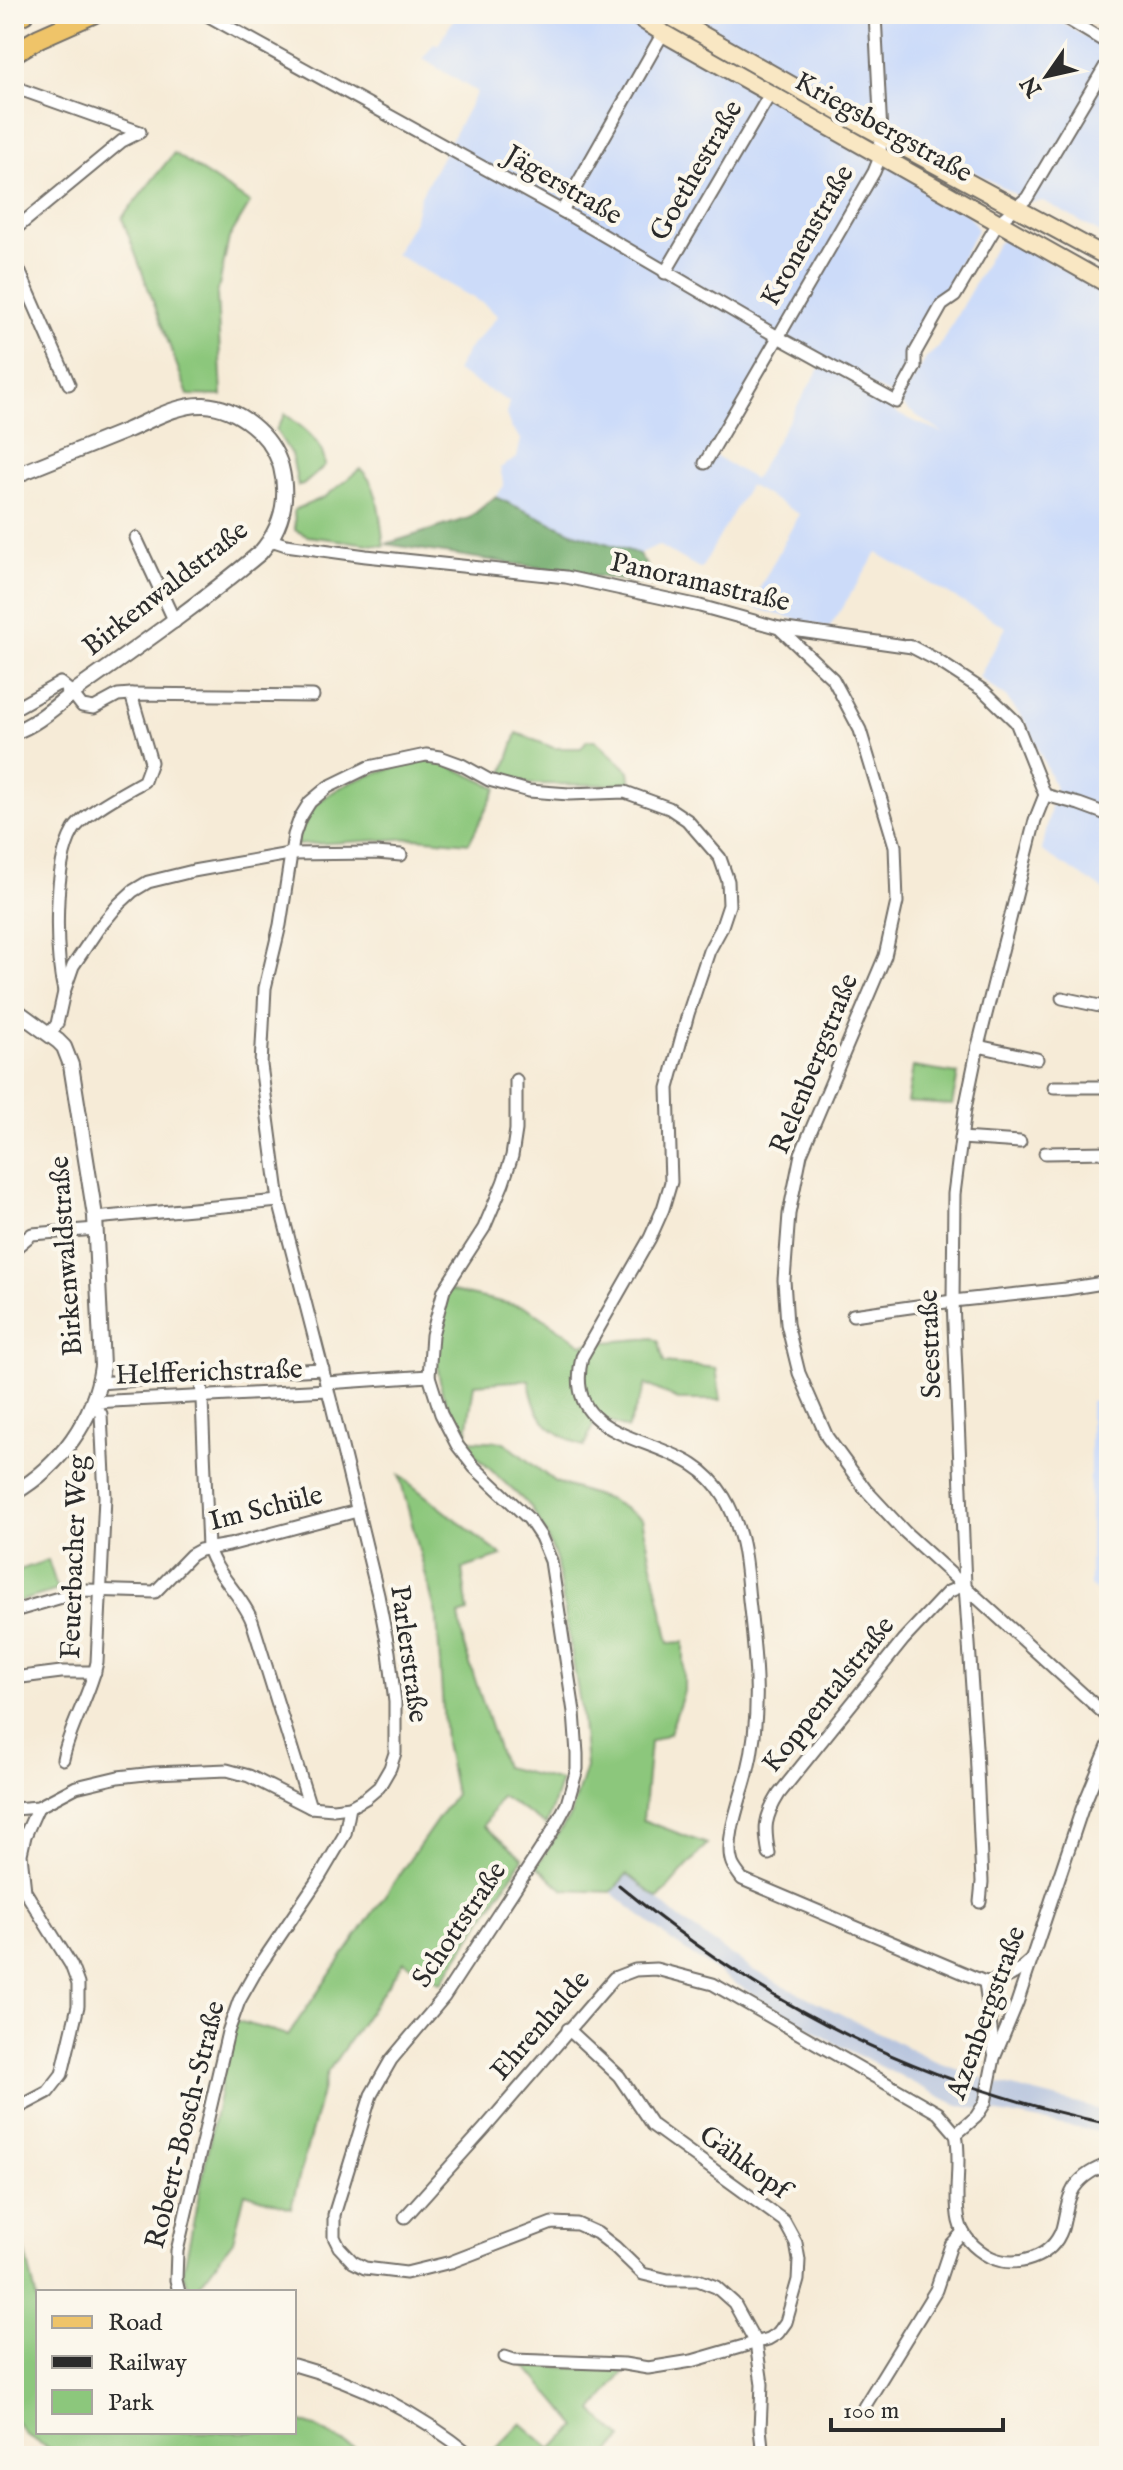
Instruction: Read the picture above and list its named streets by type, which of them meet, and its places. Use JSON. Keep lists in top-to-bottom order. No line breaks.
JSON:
{"streets":{"main road":["Kriegsbergstraße"],"street":["Goethestraße","Jägerstraße","Kronenstraße","Panoramastraße","Birkenwaldstraße","Relenbergstraße","Seestraße","Helfferichstraße","Im Schüle","Feuerbacher Weg","Parlerstraße","Koppentalstraße","Schottstraße","Azenbergstraße","Ehrenhalde","Robert-Bosch-Straße","Gähkopf"]},"crossings":[["Kriegsbergstraße","Goethestraße"],["Kriegsbergstraße","Jägerstraße"],["Kriegsbergstraße","Kronenstraße"],["Goethestraße","Jägerstraße"],["Jägerstraße","Kronenstraße"],["Panoramastraße","Birkenwaldstraße"],["Panoramastraße","Relenbergstraße"],["Panoramastraße","Seestraße"],["Birkenwaldstraße","Helfferichstraße"],["Birkenwaldstraße","Feuerbacher Weg"],["Relenbergstraße","Seestraße"],["Relenbergstraße","Koppentalstraße"],["Seestraße","Koppentalstraße"],["Helfferichstraße","Feuerbacher Weg"],["Helfferichstraße","Parlerstraße"],["Helfferichstraße","Schottstraße"],["Im Schüle","Feuerbacher Weg"],["Im Schüle","Parlerstraße"],["Parlerstraße","Robert-Bosch-Straße"],["Schottstraße","Gähkopf"],["Azenbergstraße","Ehrenhalde"],["Ehrenhalde","Gähkopf"]],"legend":["Road","Railway","Park"],"scale_bar":"100 m","north":"bottom left"}
